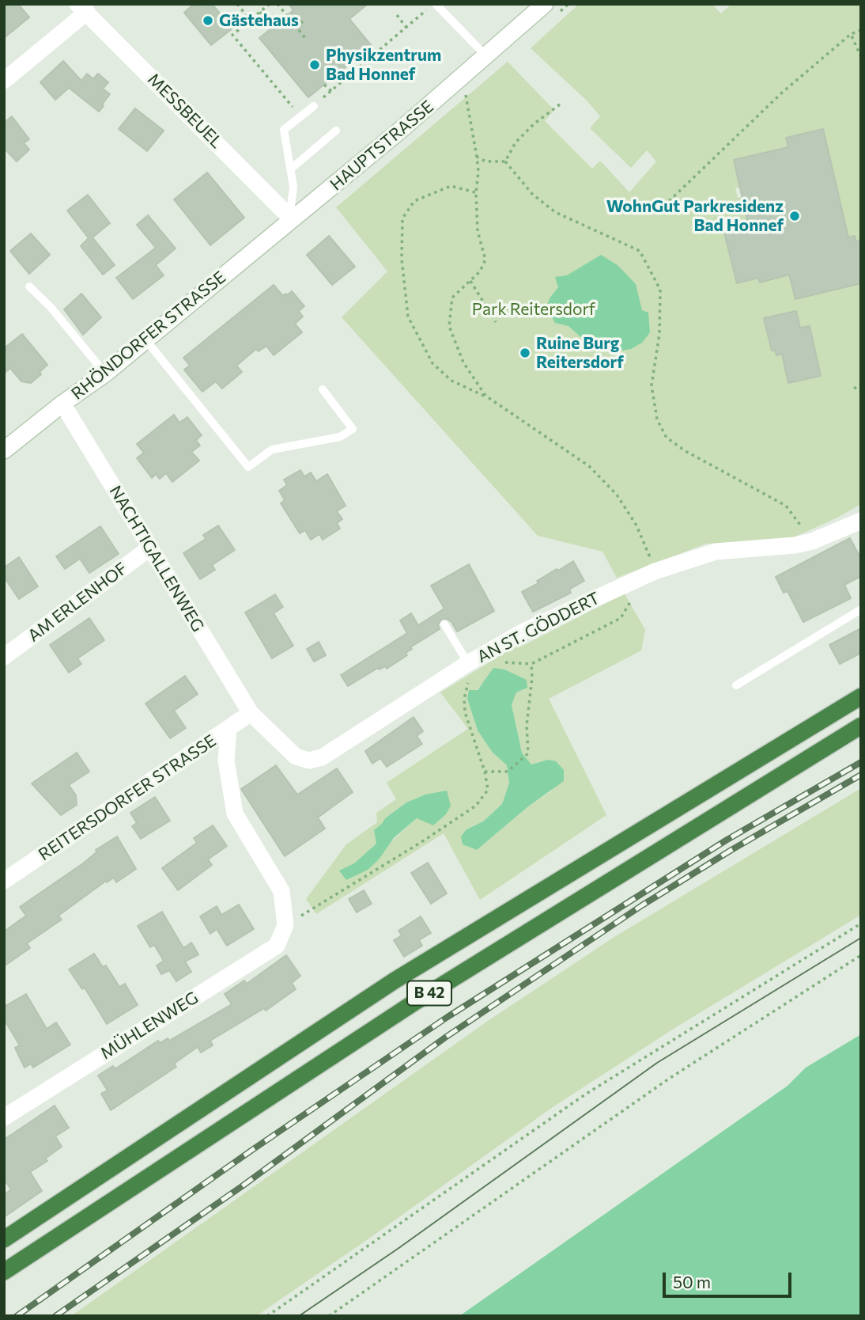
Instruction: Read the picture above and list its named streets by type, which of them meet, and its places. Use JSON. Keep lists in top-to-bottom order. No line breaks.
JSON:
{"streets":{"highway":["B 42"],"street":["MESSBEUEL","HAUPTSTRASSE","RHÖNDORFER STRASSE","NACHTIGALLENWEG","AM ERLENHOF","AN ST. GÖDDERT","REITERSDORFER STRASSE","MÜHLENWEG"]},"crossings":[["MESSBEUEL","HAUPTSTRASSE"],["MESSBEUEL","RHÖNDORFER STRASSE"],["HAUPTSTRASSE","RHÖNDORFER STRASSE"],["RHÖNDORFER STRASSE","NACHTIGALLENWEG"],["NACHTIGALLENWEG","AM ERLENHOF"],["NACHTIGALLENWEG","AN ST. GÖDDERT"],["NACHTIGALLENWEG","REITERSDORFER STRASSE"],["AN ST. GÖDDERT","REITERSDORFER STRASSE"]],"parks":["Park Reitersdorf"],"places":["Gästehaus","Physikzentrum Bad Honnef","WohnGut Parkresidenz Bad Honnef","Ruine Burg Reitersdorf"],"scale_bar":"50 m"}
